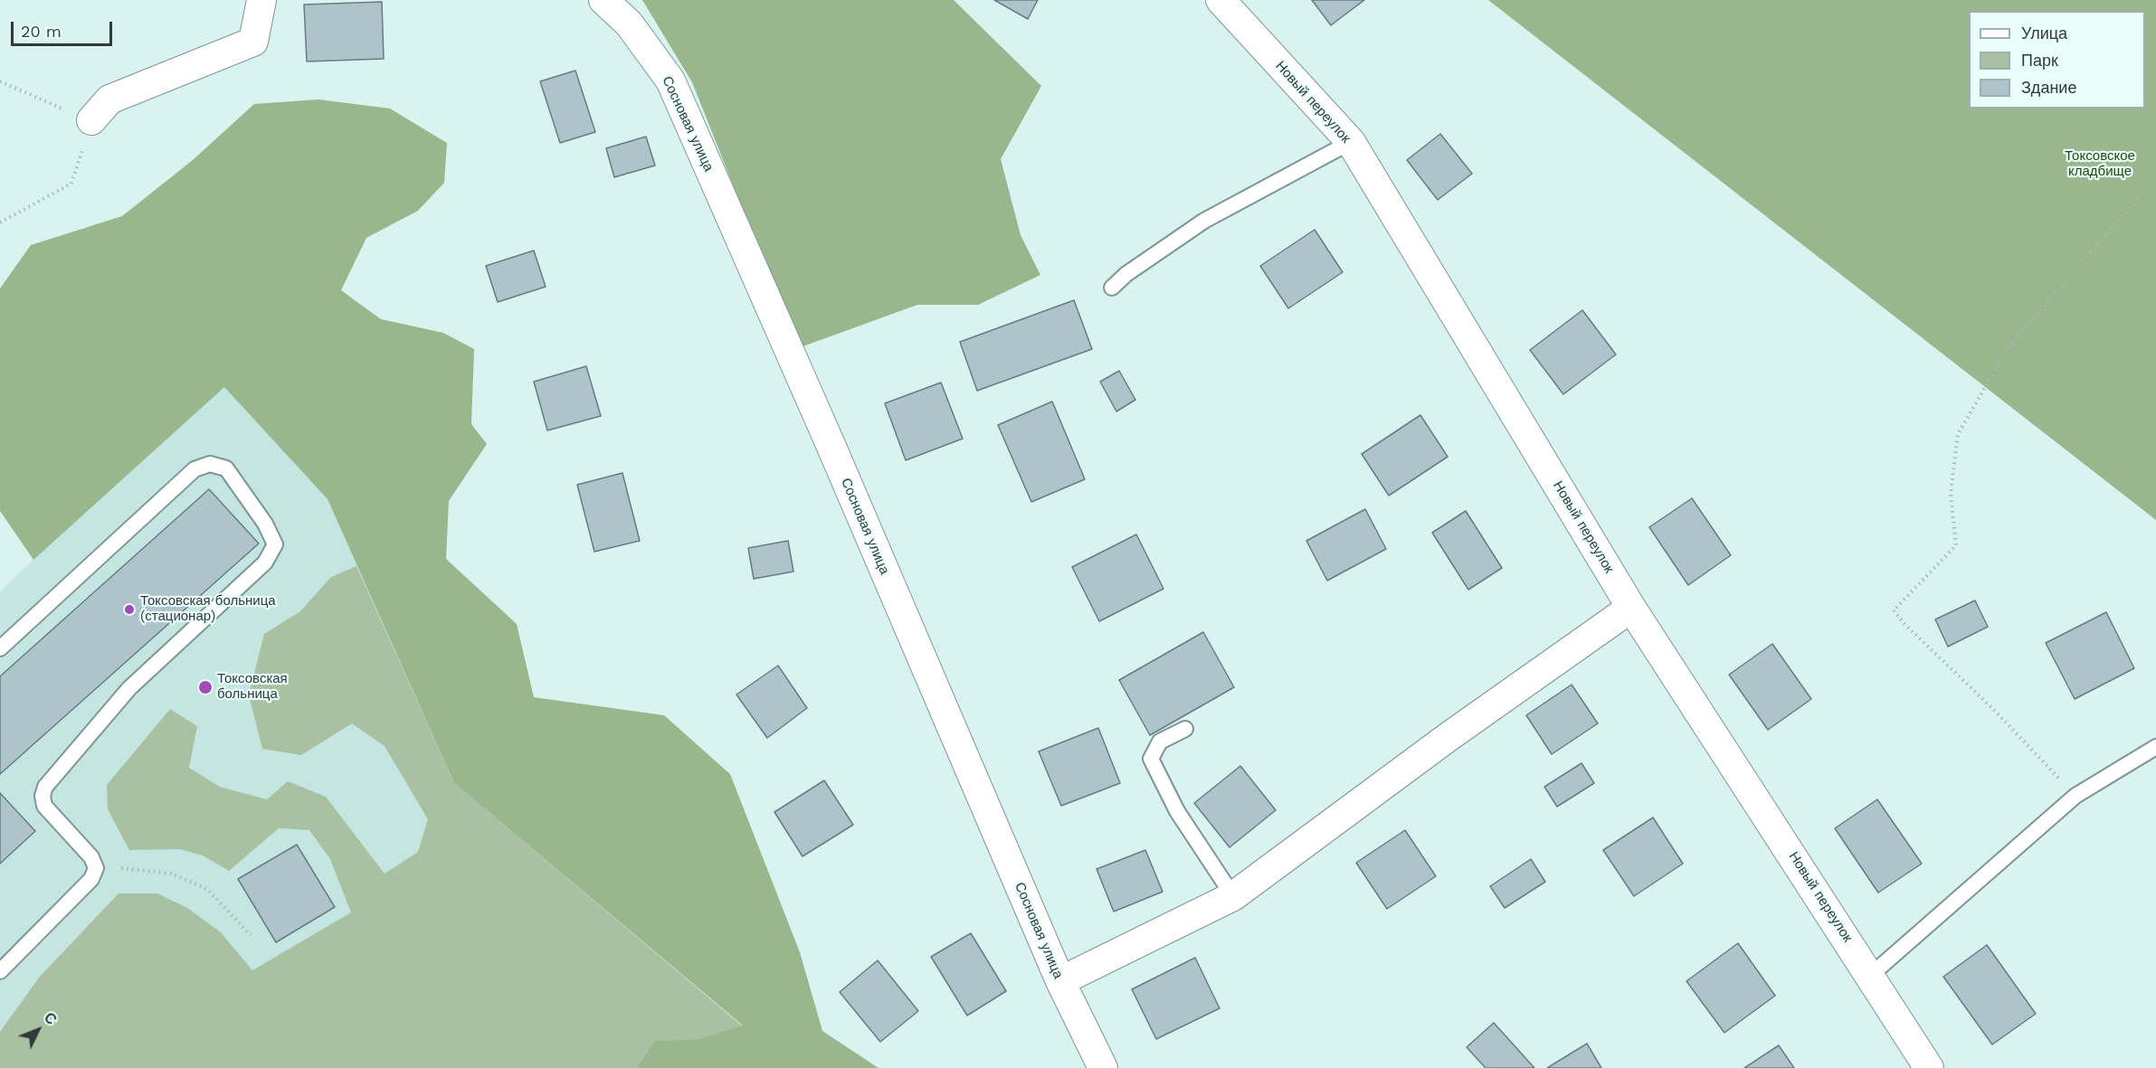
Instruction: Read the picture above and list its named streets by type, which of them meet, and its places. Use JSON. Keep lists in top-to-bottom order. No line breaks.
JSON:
{"streets":{"street":["Новый переулок","Сосновая улица"]},"parks":["Токсовское кладбище"],"places":["Токсовская больница (стационар)","Токсовская больница"],"legend":["Улица","Парк","Здание"],"scale_bar":"20 m","north":"top right"}
